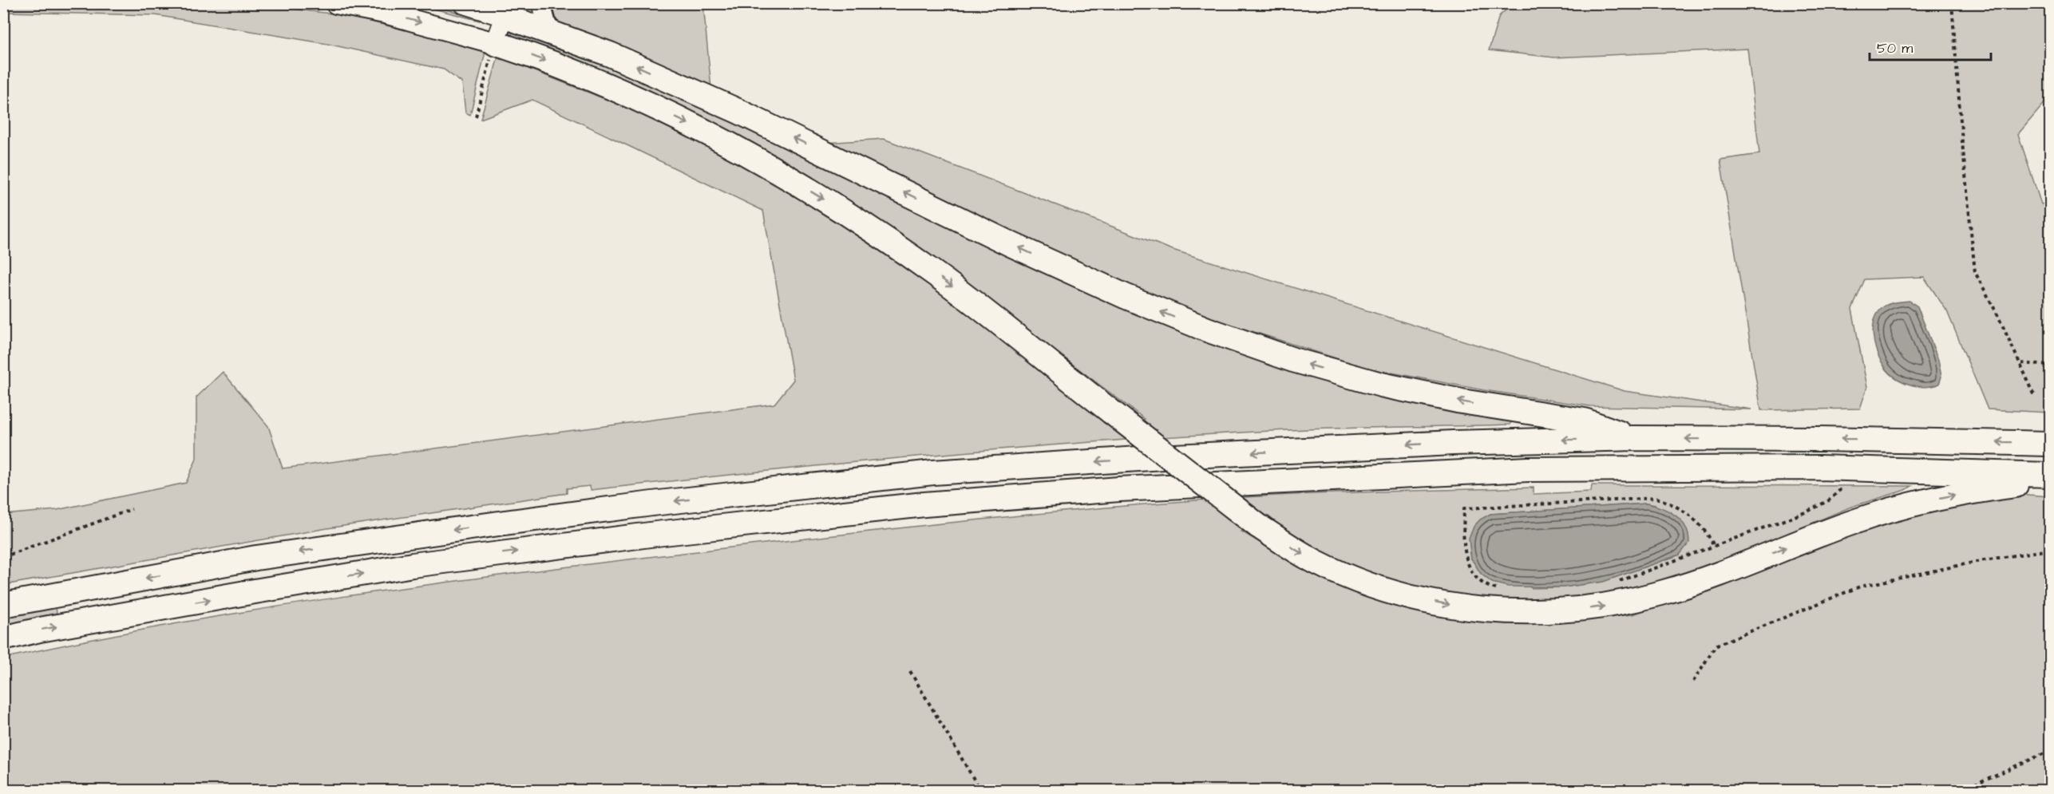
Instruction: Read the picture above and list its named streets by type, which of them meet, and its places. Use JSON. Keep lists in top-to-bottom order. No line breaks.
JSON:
{"scale_bar":"50 m"}
